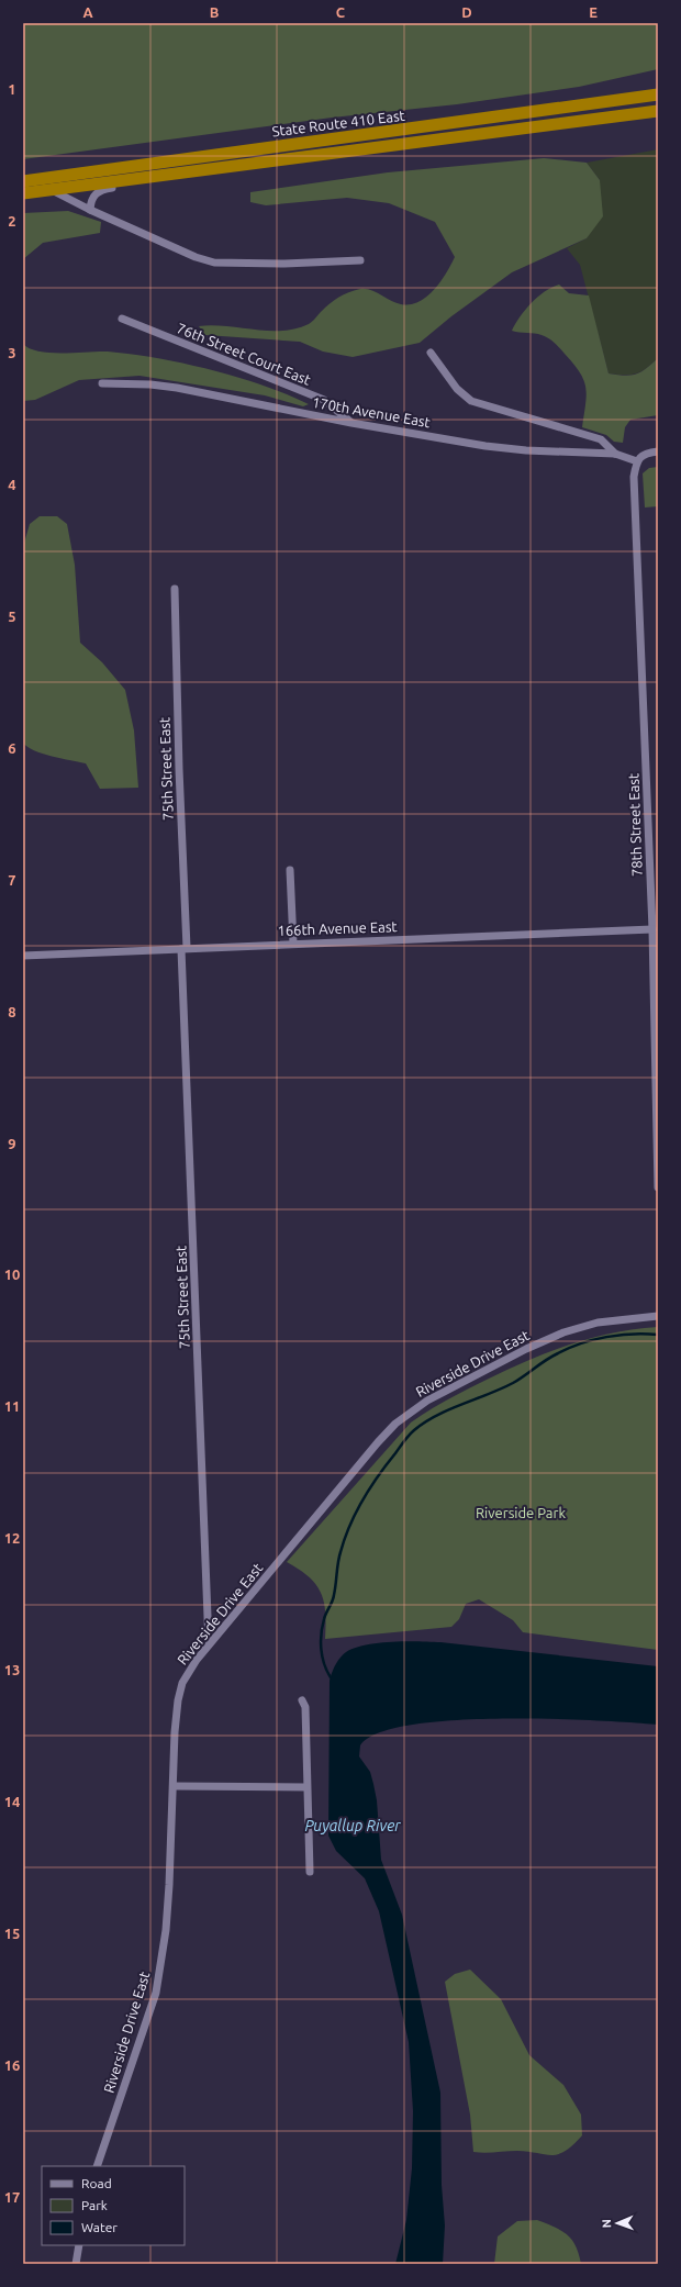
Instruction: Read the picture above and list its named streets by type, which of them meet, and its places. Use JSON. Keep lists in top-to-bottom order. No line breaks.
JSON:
{"streets":{"highway":["State Route 410 East"],"street":["76th Street Court East","170th Avenue East","75th Street East","78th Street East","166th Avenue East","Riverside Drive East"]},"crossings":[["76th Street Court East","170th Avenue East"],["170th Avenue East","78th Street East"],["75th Street East","166th Avenue East"],["75th Street East","Riverside Drive East"],["78th Street East","166th Avenue East"]],"water":["Puyallup River"],"parks":["Riverside Park"],"legend":["Road","Park","Water"],"north":"left","grid":{"columns":["A","B","C","D","E"],"rows":["1","2","3","4","5","6","7","8","9","10","11","12","13","14","15","16","17"]}}
